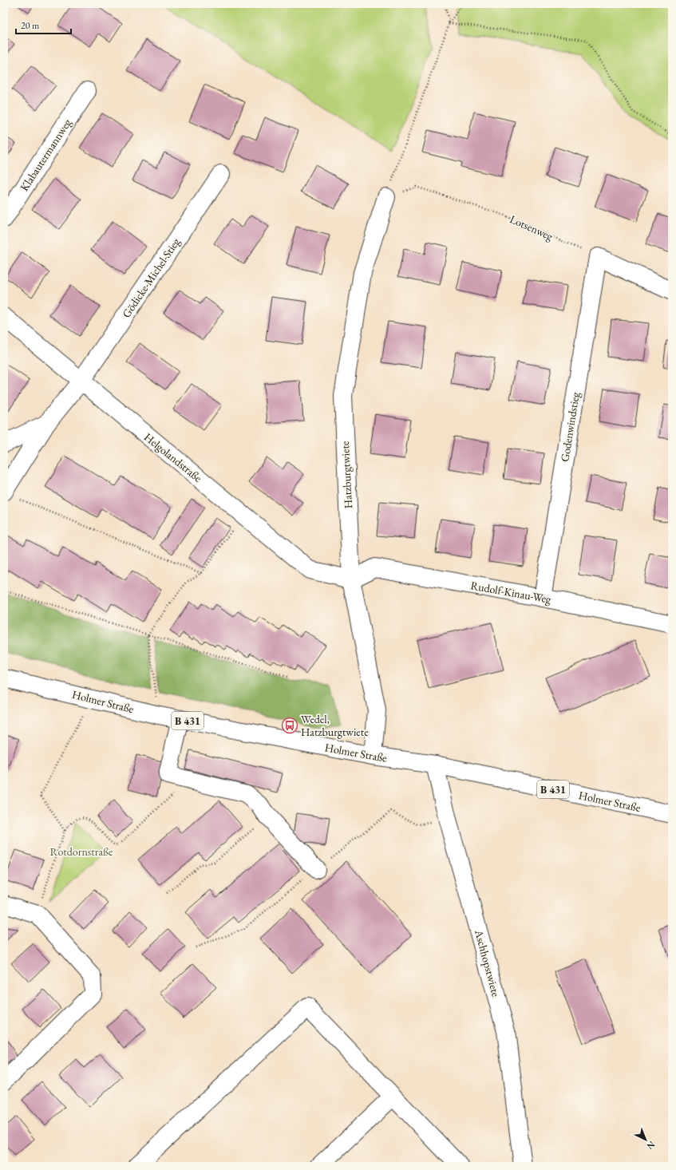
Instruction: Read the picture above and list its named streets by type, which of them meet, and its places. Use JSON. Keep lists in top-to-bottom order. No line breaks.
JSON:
{"streets":{"street":["Klabautermannweg","Gödicke-Michel-Stieg","Godenwindstieg","Helgolandstraße","Hatzburgtwiete","Rudolf-Kinau-Weg","Holmer Straße","B 431","Aschhopstwiete"],"path":["Lotsenweg"]},"crossings":[["Lotsenweg","Godenwindstieg"],["Lotsenweg","Hatzburgtwiete"],["Gödicke-Michel-Stieg","Helgolandstraße"],["Godenwindstieg","Rudolf-Kinau-Weg"],["Helgolandstraße","Hatzburgtwiete"],["Helgolandstraße","Rudolf-Kinau-Weg"],["Hatzburgtwiete","Rudolf-Kinau-Weg"],["Hatzburgtwiete","Holmer Straße"],["Holmer Straße","Aschhopstwiete"]],"parks":["Rotdornstraße"],"places":{"bus stop":["Wedel, Hatzburgtwiete"]},"scale_bar":"20 m","north":"bottom right"}
